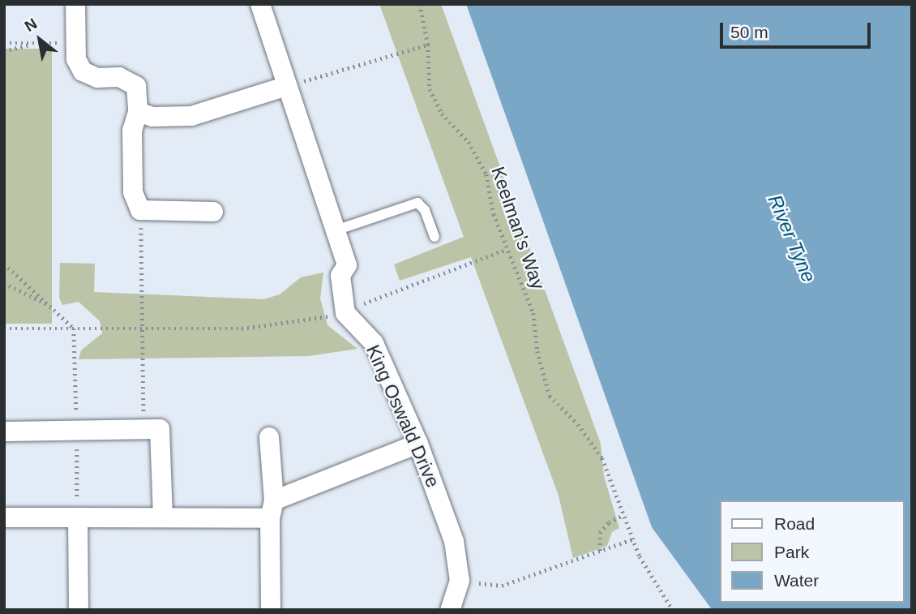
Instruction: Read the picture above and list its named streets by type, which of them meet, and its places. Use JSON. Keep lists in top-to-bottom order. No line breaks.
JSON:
{"streets":{"street":["King Oswald Drive"],"path":["Keelman's Way"]},"water":["River Tyne"],"legend":["Road","Park","Water"],"scale_bar":"50 m","north":"top left"}
